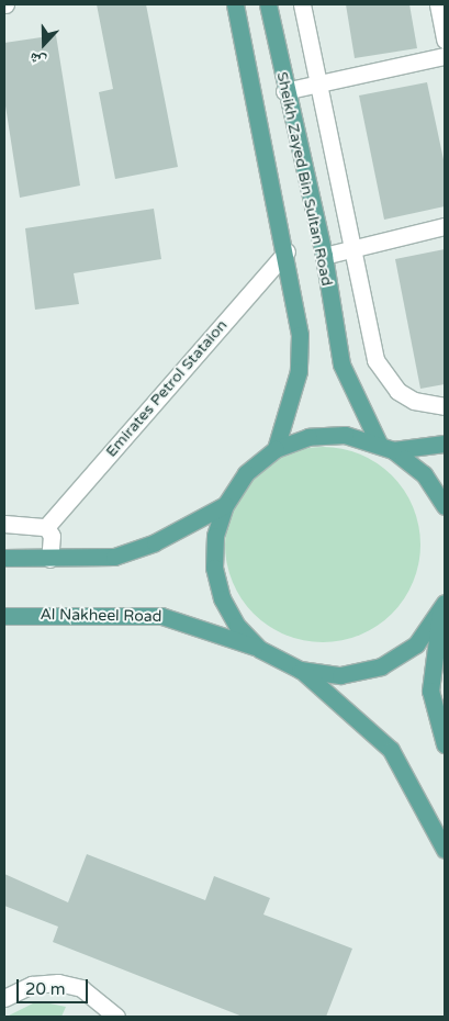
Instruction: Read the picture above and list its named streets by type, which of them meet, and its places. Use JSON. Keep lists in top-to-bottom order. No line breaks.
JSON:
{"streets":{"main road":["Sheikh Zayed Bin Sultan Road","Al Nakheel Road"],"street":["Emirates Petrol Stataion"]},"scale_bar":"20 m","north":"bottom"}
